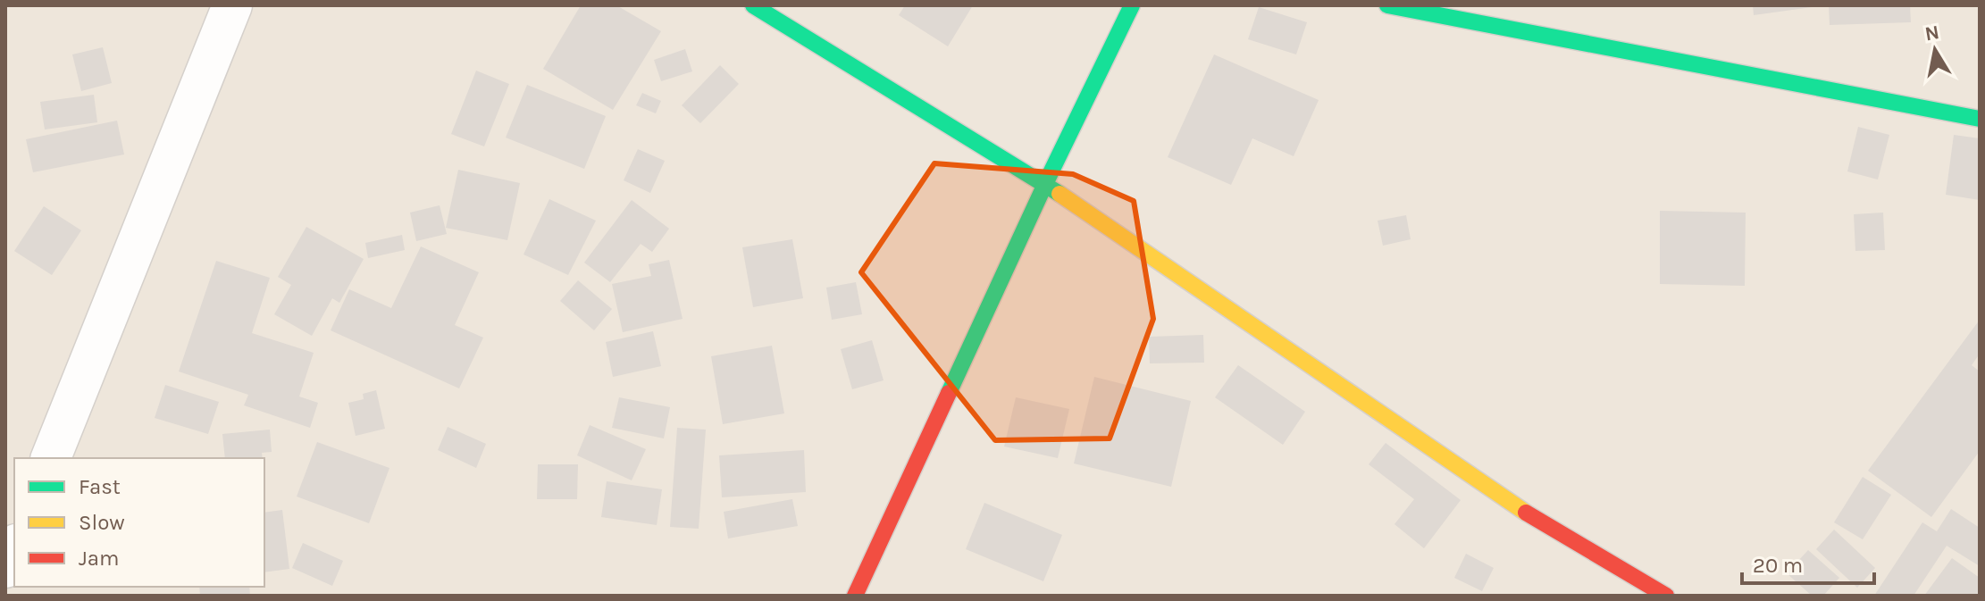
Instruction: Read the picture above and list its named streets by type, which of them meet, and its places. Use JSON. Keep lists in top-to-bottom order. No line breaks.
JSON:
{"legend":["Fast","Slow","Jam"],"scale_bar":"20 m","north":"top"}
